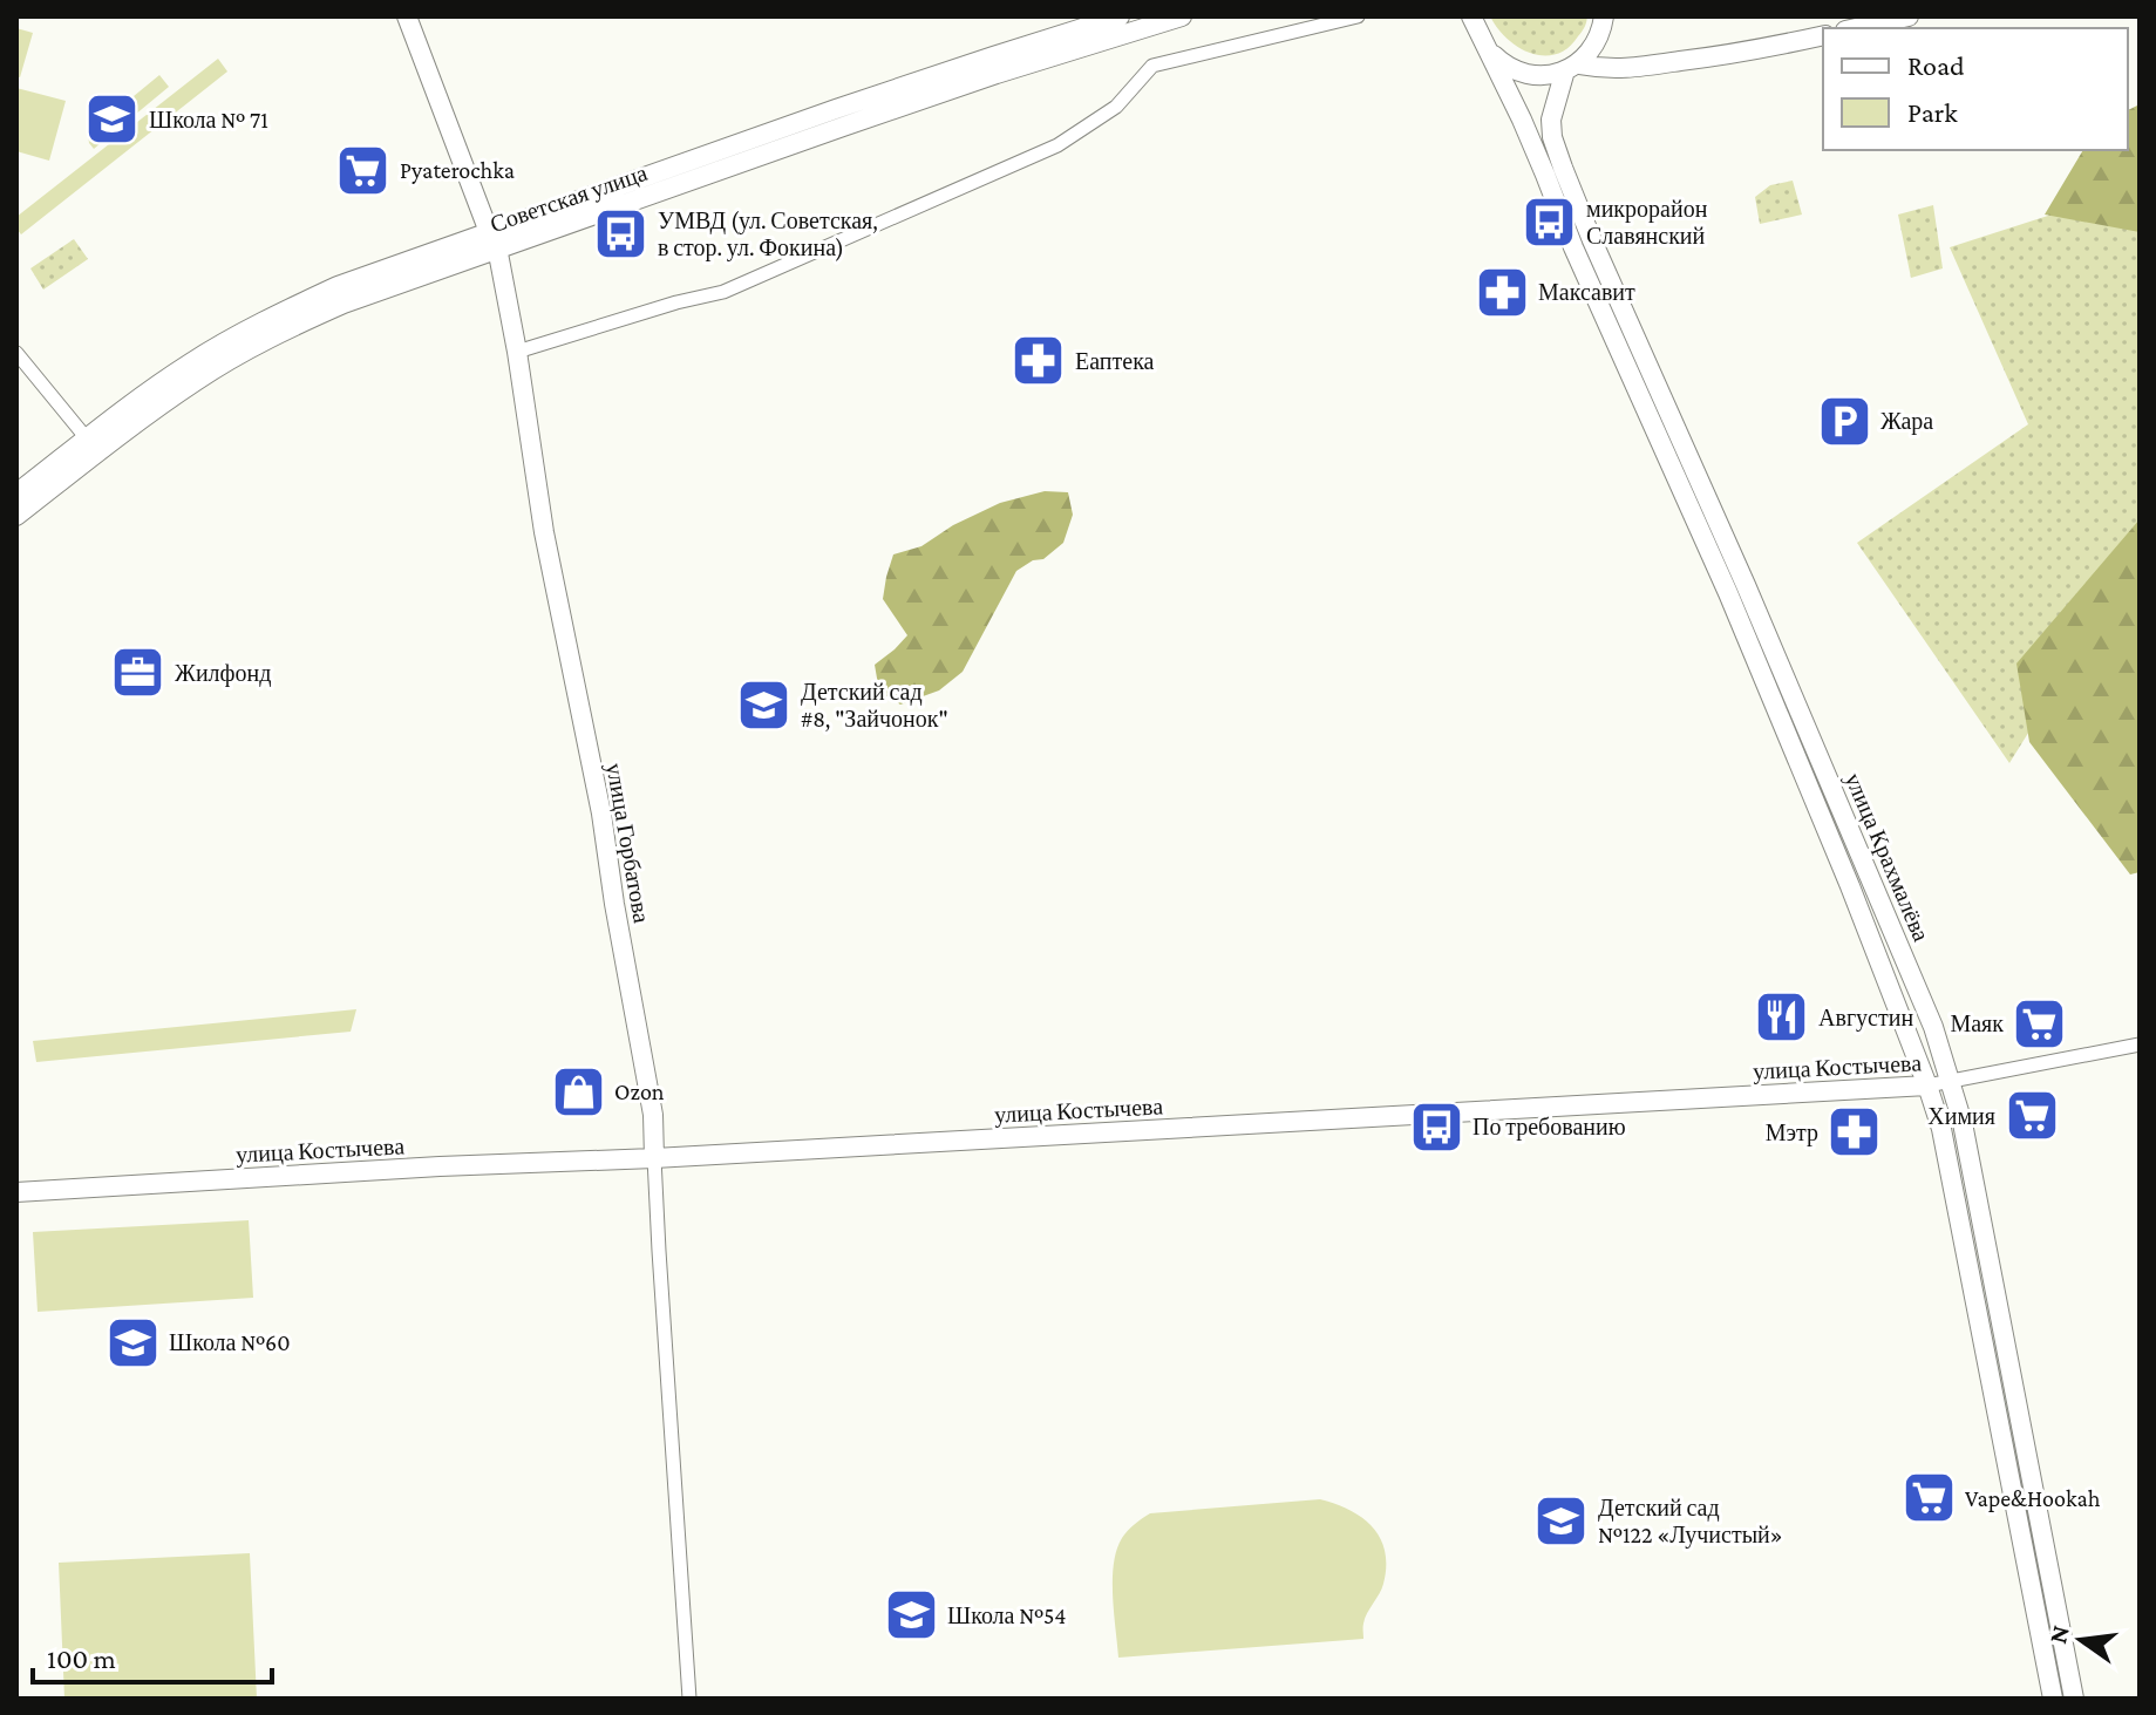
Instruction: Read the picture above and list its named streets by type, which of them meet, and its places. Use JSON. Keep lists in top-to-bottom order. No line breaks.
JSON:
{"streets":{"main road":["Советская улица","улица Горбатова","улица Крахмалёва","улица Костычева"]},"crossings":[["Советская улица","улица Горбатова"],["улица Горбатова","улица Костычева"],["улица Крахмалёва","улица Костычева"]],"places":{"school or university":["Школа № 71","Детский сад #8, \"Зайчонок\"","Школа №60","Детский сад №122 «Лучистый»","Школа №54"],"supermarket":["Pyaterochka","Маяк","Химия","Vape&Hookah"],"bus stop":["микрорайон Славянский","УМВД (ул. Советская, в стор. ул. Фокина)","По требованию"],"pharmacy":["Максавит","Еаптека","Мэтр"],"parking":["Жара"],"office":["Жилфонд"],"restaurant":["Августин"],"shop":["Ozon"]},"legend":["Road","Park"],"scale_bar":"100 m","north":"left"}
